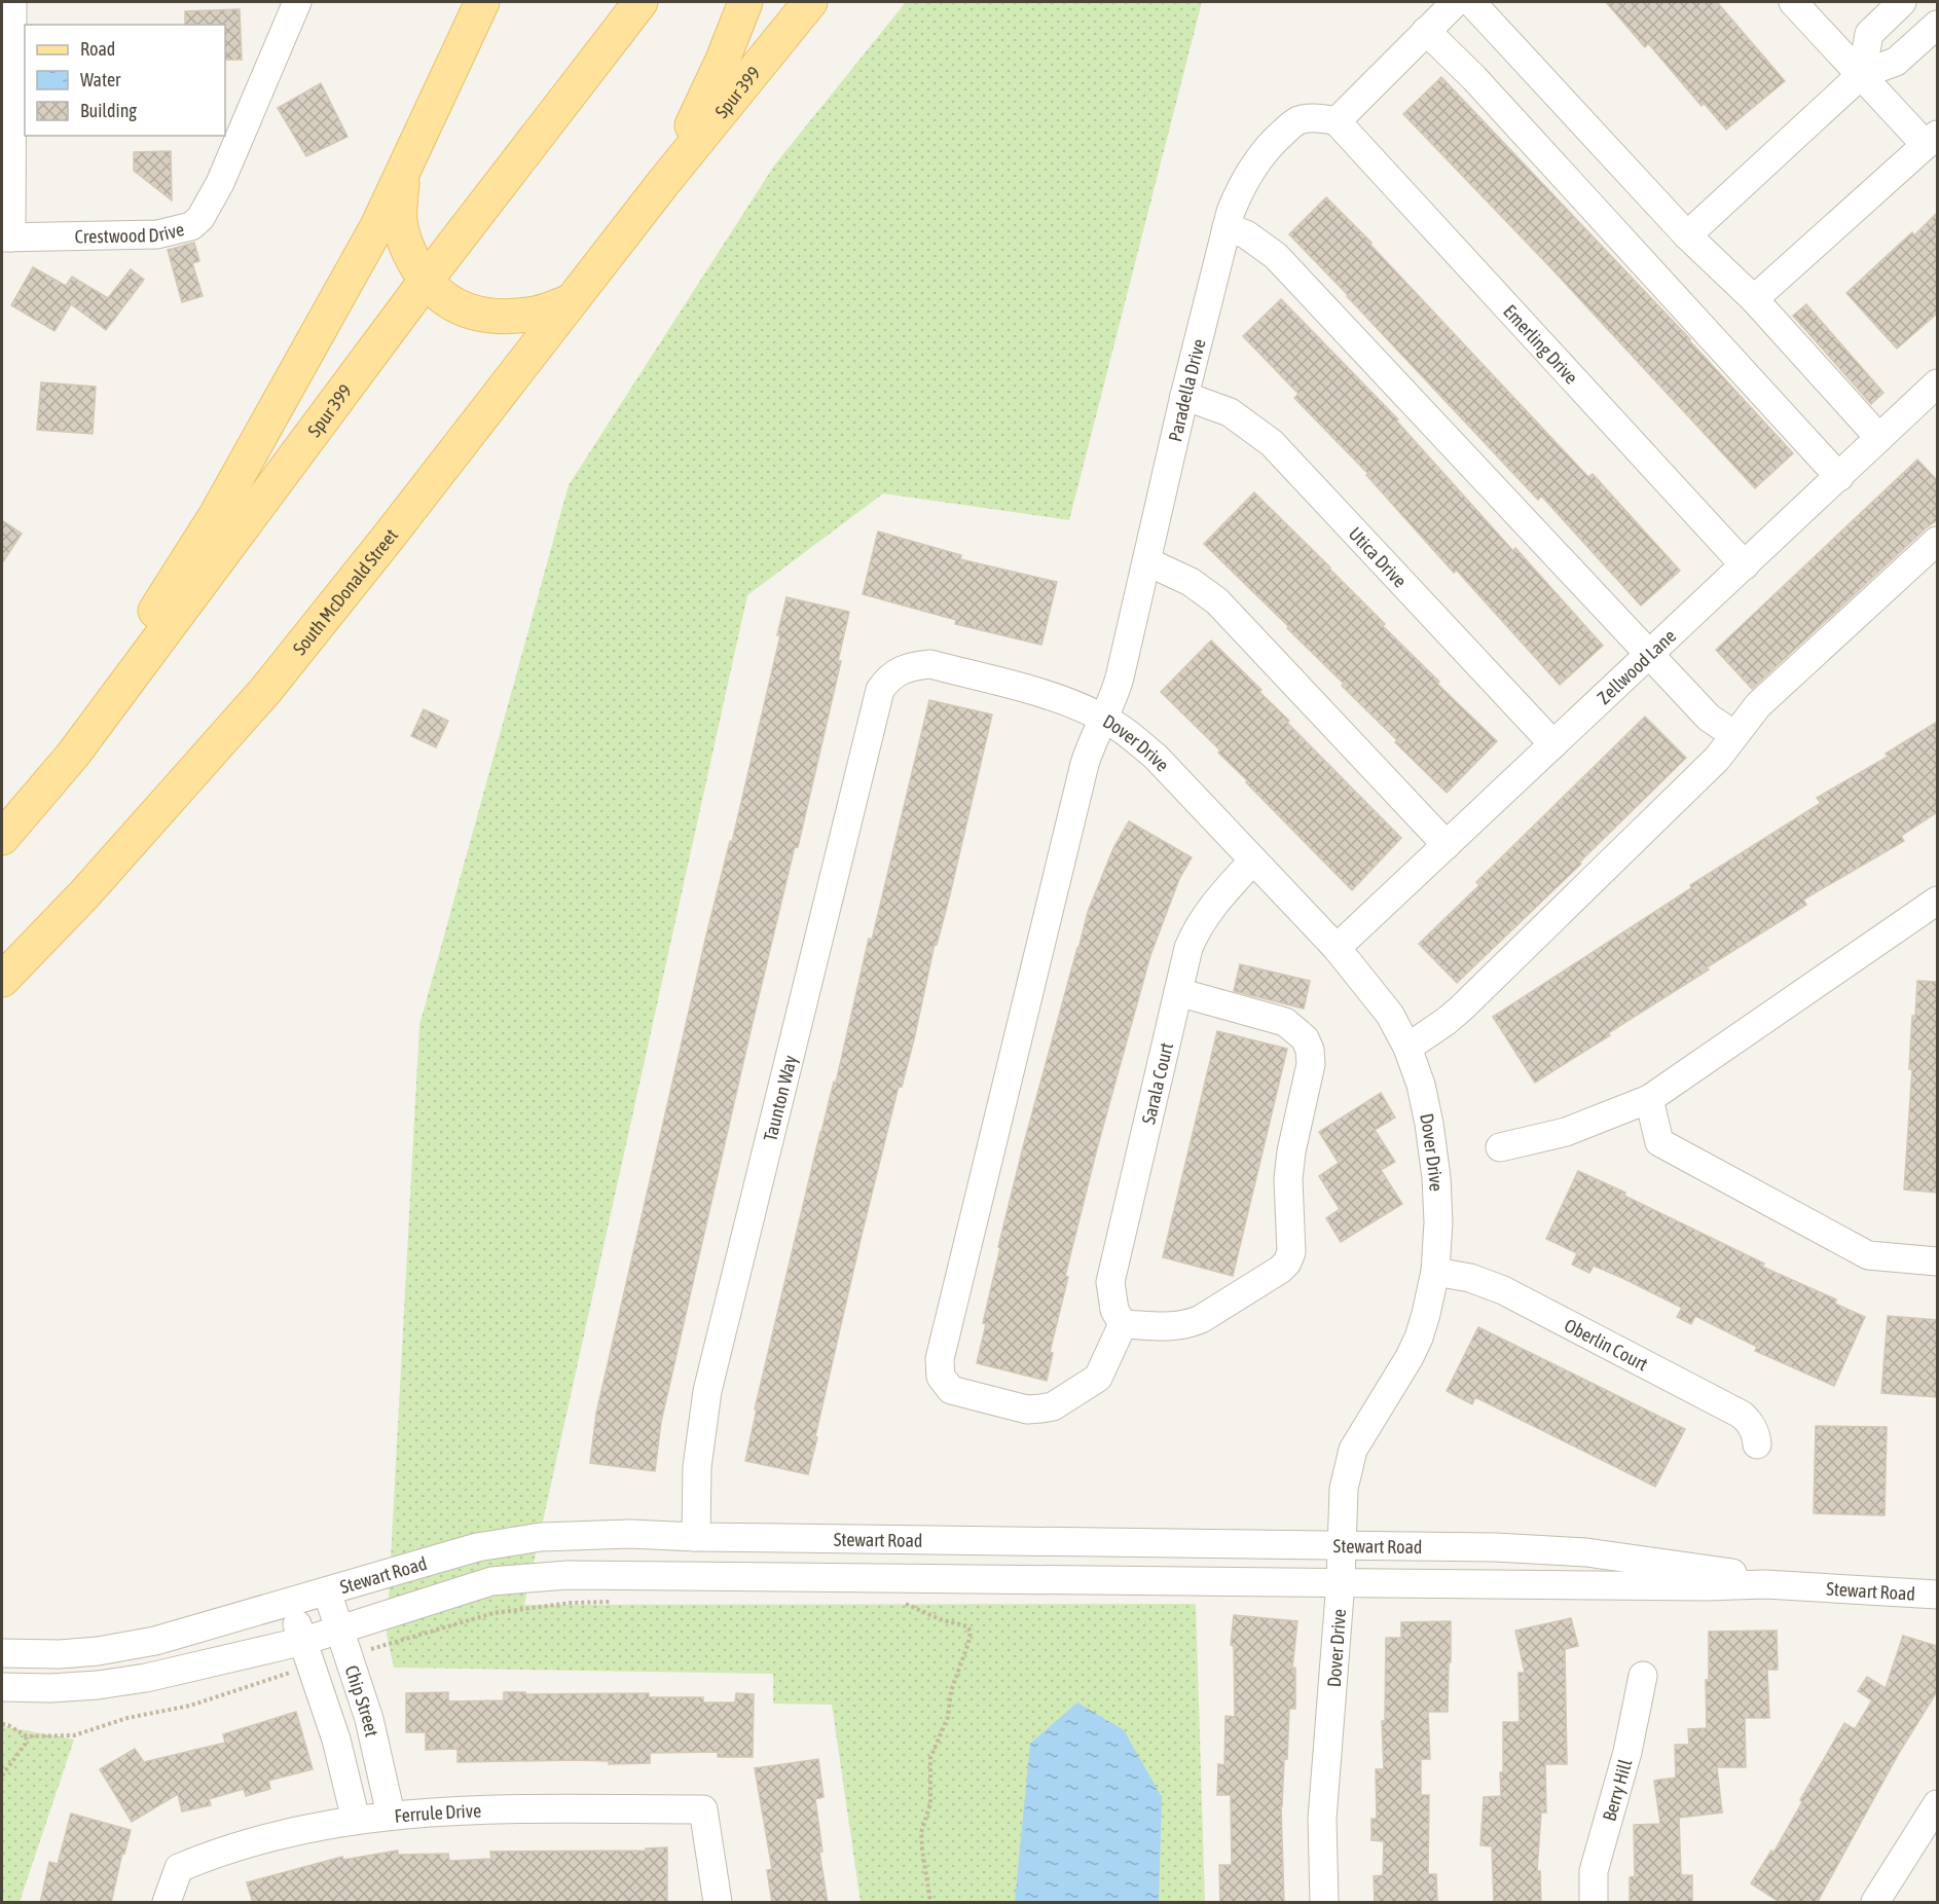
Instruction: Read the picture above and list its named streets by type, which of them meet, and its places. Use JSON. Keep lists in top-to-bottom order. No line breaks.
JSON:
{"streets":{"main road":["Spur 399","South McDonald Street"],"street":["Crestwood Drive","Emerling Drive","Paradella Drive","Utica Drive","Zellwood Lane","Dover Drive","Sarala Court","Taunton Way","Oberlin Court","Stewart Road","Chip Street","Berry Hill","Ferrule Drive"]},"crossings":[["Spur 399","South McDonald Street"],["Emerling Drive","Paradella Drive"],["Emerling Drive","Zellwood Lane"],["Paradella Drive","Utica Drive"],["Paradella Drive","Dover Drive"],["Paradella Drive","Sarala Court"],["Utica Drive","Zellwood Lane"],["Zellwood Lane","Dover Drive"],["Dover Drive","Sarala Court"],["Dover Drive","Taunton Way"],["Dover Drive","Oberlin Court"],["Dover Drive","Stewart Road"],["Taunton Way","Stewart Road"],["Stewart Road","Chip Street"],["Chip Street","Ferrule Drive"]],"legend":["Road","Water","Building"]}
